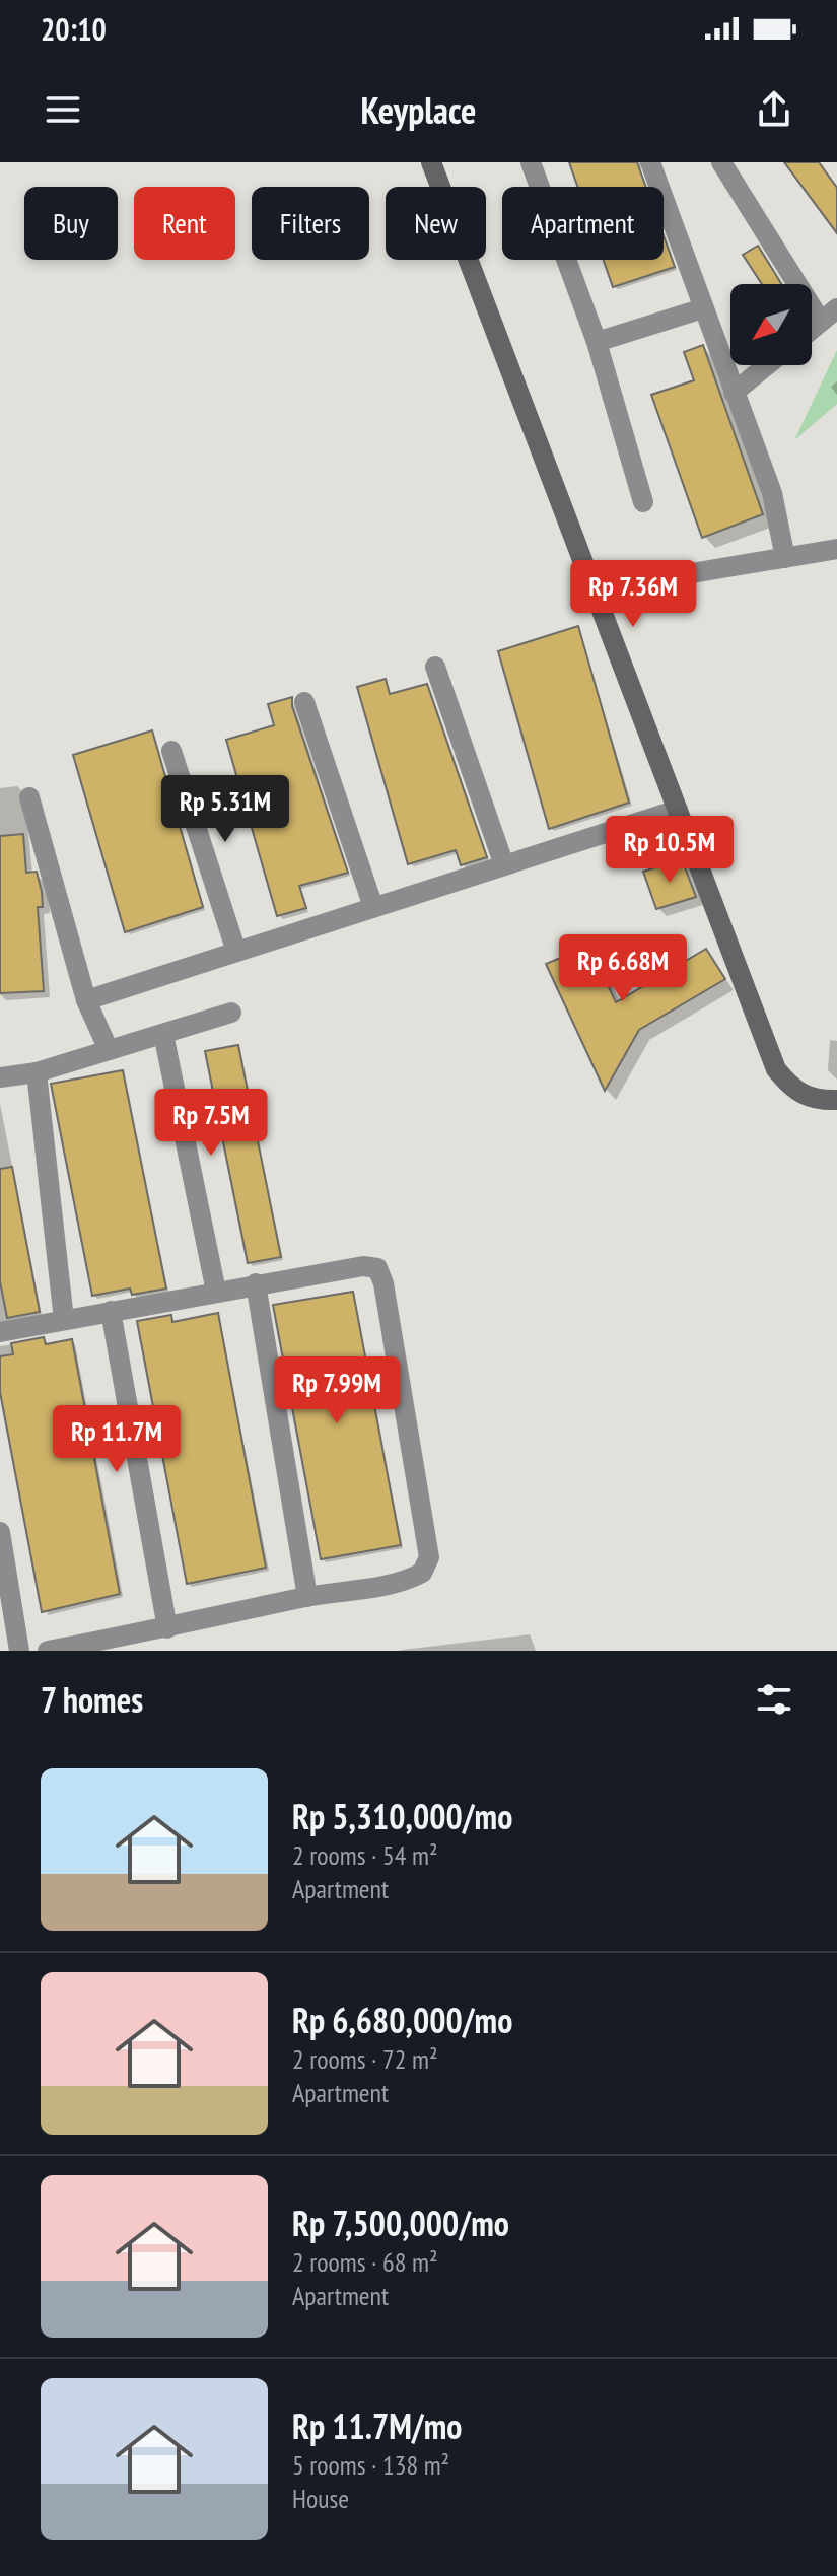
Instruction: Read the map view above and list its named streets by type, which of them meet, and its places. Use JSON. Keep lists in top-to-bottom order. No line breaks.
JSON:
{"north":"bottom left","page":{"status":"20:10","header":"Keyplace","chip":["Buy","Rent","Filters","New","Apartment"],"price":["Rp 7.36M","Rp 5.31M","Rp 10.5M","Rp 6.68M","Rp 7.5M","Rp 7.99M","Rp 11.7M"],"heading":"7 homes","list":[{"name":"Rp 5,310,000/mo","note":"2 rooms · 54 m² · Apartment"},{"name":"Rp 6,680,000/mo","note":"2 rooms · 72 m² · Apartment"},{"name":"Rp 7,500,000/mo","note":"2 rooms · 68 m² · Apartment"},{"name":"Rp 11.7M/mo","note":"5 rooms · 138 m² · House"}]}}
